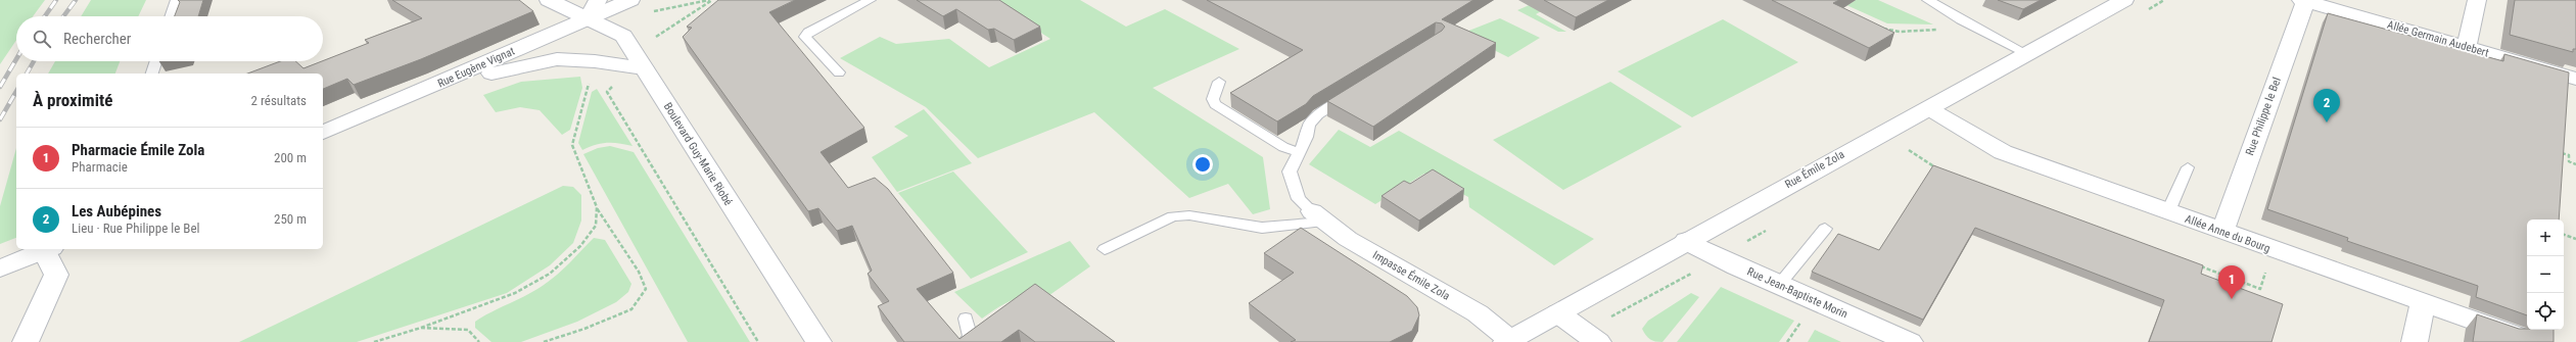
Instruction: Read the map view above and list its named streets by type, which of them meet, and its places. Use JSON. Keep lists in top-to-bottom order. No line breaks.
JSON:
{"streets":{"street":["Allée Germain Audebert","Rue Eugène Vignat","Rue Philippe le Bel","Boulevard Guy-Marie Riobé","Rue Émile Zola","Allée Anne du Bourg","Impasse Émile Zola","Rue Jean-Baptiste Morin"]},"crossings":[["Allée Germain Audebert","Rue Philippe le Bel"],["Rue Eugène Vignat","Boulevard Guy-Marie Riobé"],["Rue Philippe le Bel","Allée Anne du Bourg"],["Rue Émile Zola","Allée Anne du Bourg"],["Rue Émile Zola","Impasse Émile Zola"],["Rue Émile Zola","Rue Jean-Baptiste Morin"]],"page":{"search":"Rechercher","heading":["À proximité","2 résultats"],"pins":["2","1"],"list":[{"mark":"1","name":"Pharmacie Émile Zola","note":"Pharmacie","value":"200 m"},{"mark":"2","name":"Les Aubépines","note":"Lieu · Rue Philippe le Bel","value":"250 m"}],"map_buttons":["+","−"]}}
